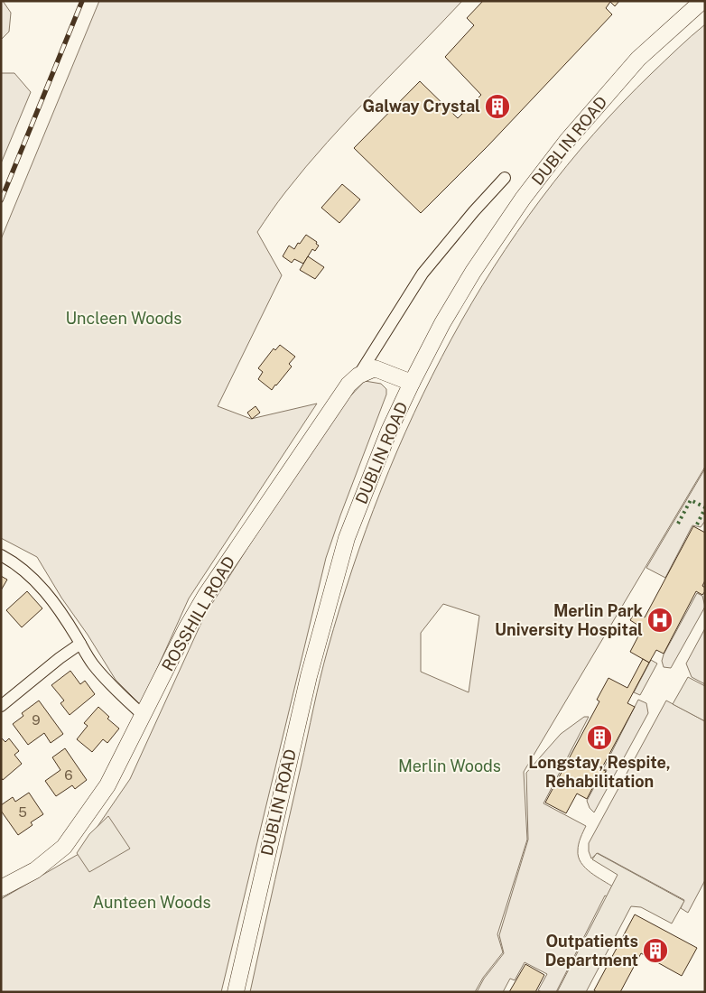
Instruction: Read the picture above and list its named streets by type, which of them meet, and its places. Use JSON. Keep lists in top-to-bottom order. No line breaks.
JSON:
{"streets":{"main road":["DUBLIN ROAD","ROSSHILL ROAD"]},"parks":["Uncleen Woods","Merlin Woods","Aunteen Woods"],"places":{"building":["Galway Crystal","Longstay, Respite, Rehabilitation","Outpatients Department"],"hospital":["Merlin Park University Hospital"]},"house_numbers":["9","6","5"]}
